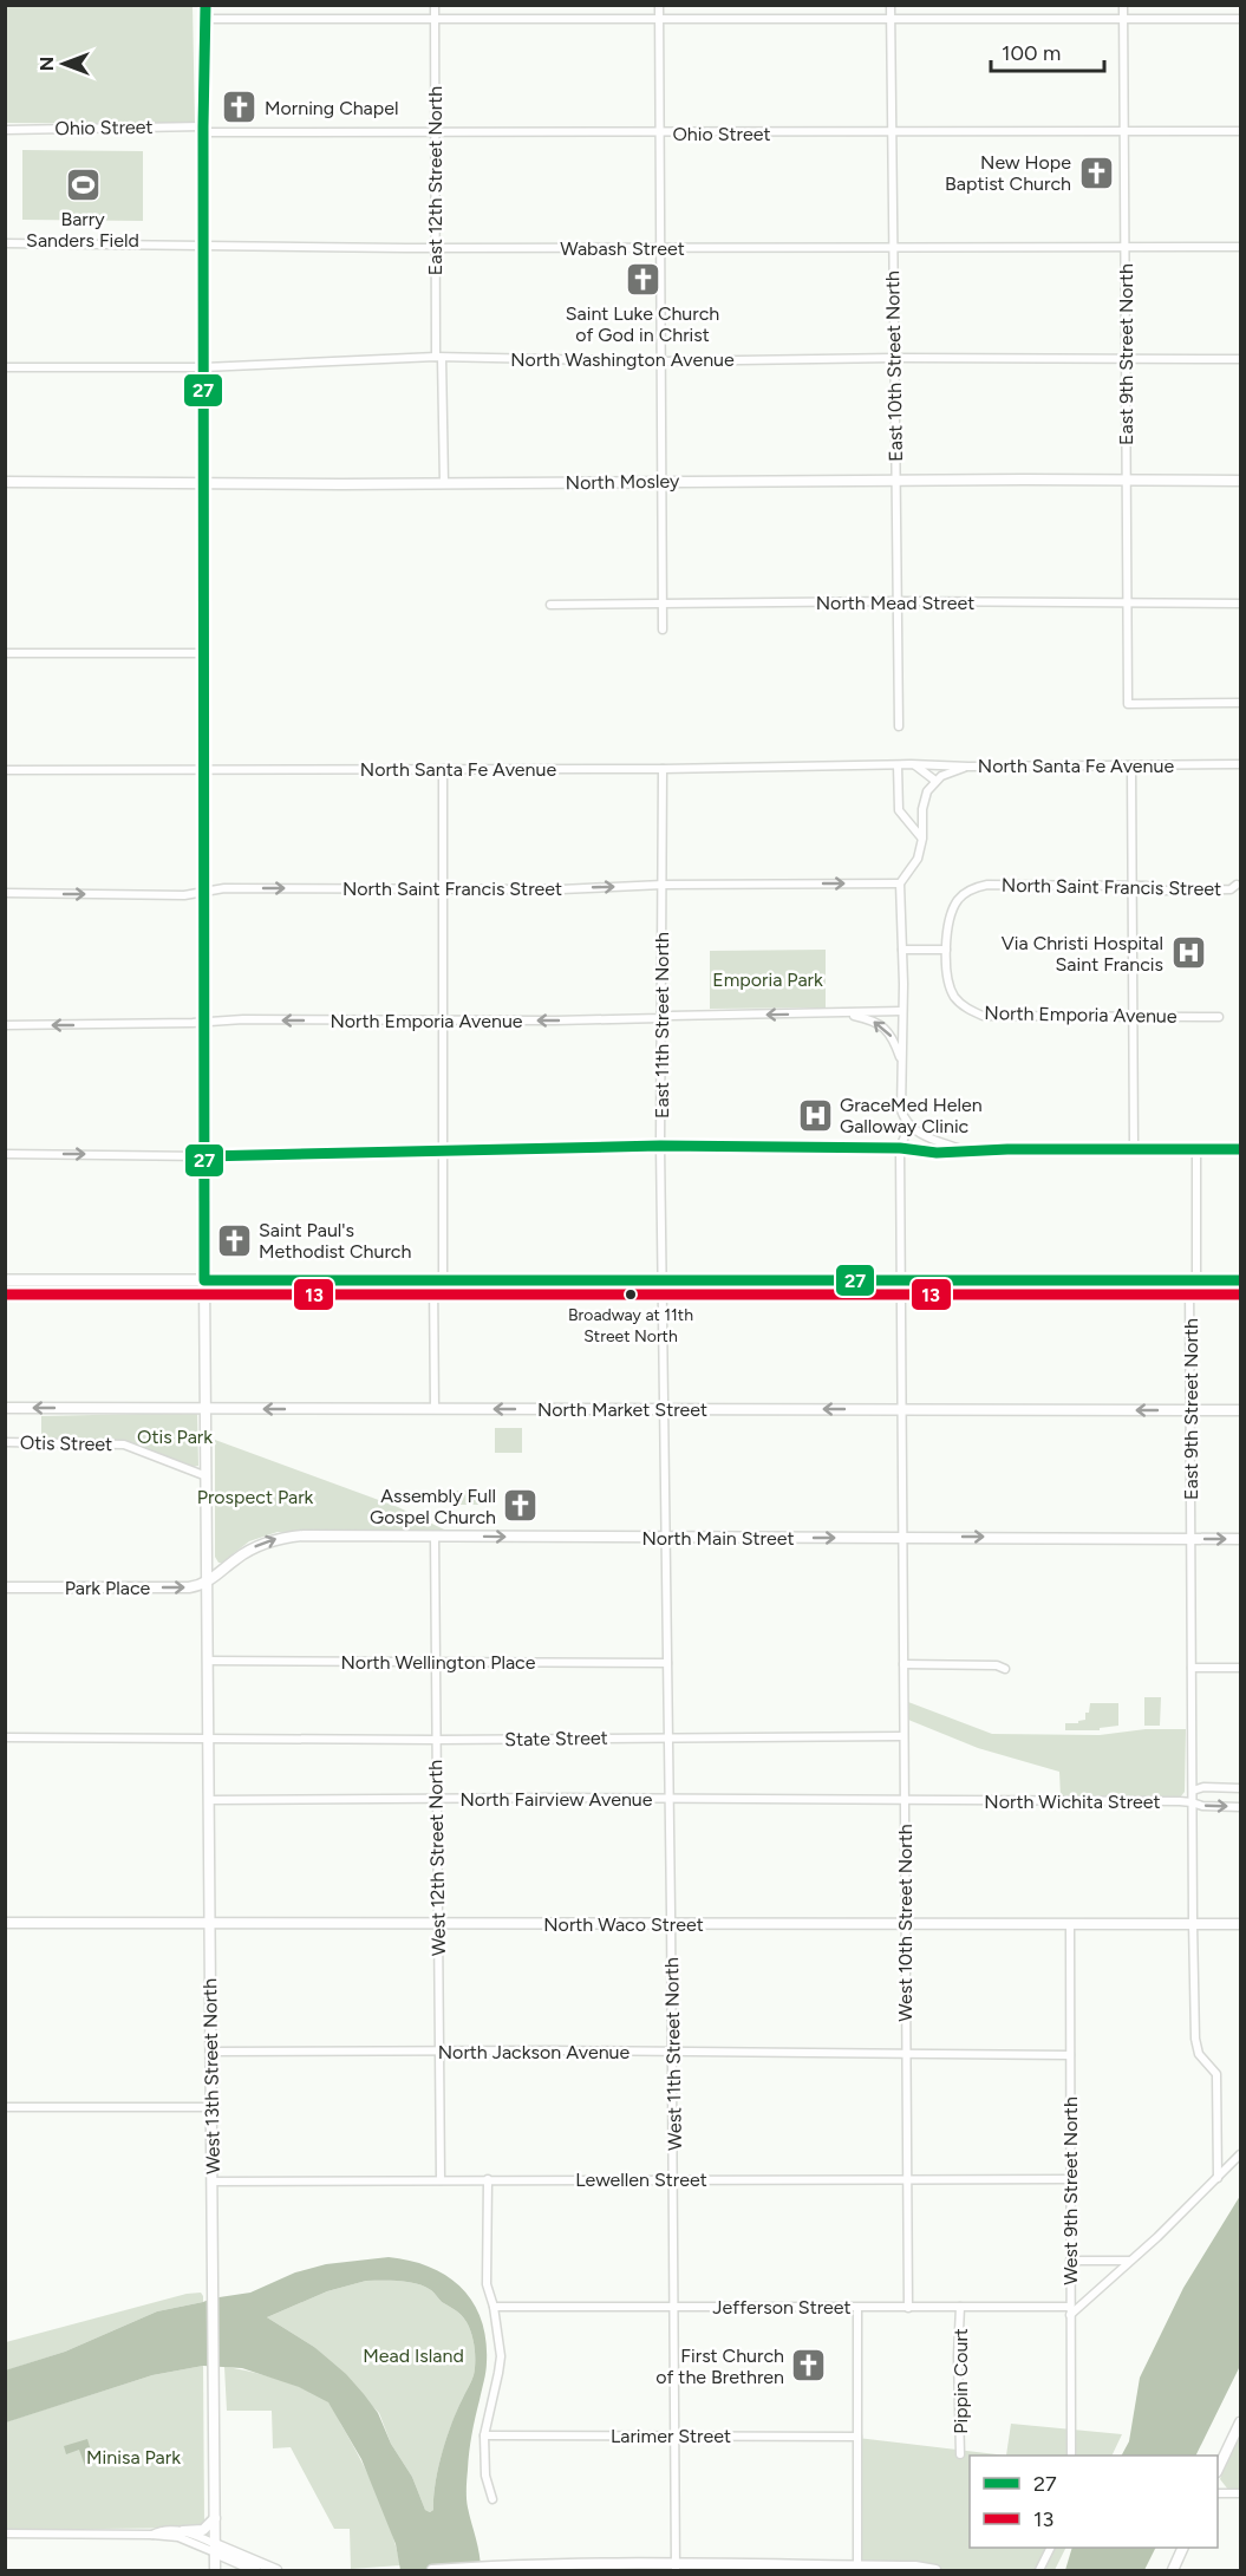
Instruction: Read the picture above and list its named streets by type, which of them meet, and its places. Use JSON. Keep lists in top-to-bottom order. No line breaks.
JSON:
{"streets":{"street":["Ohio Street","East 12th Street North","Wabash Street","East 9th Street North","North Washington Avenue","East 10th Street North","North Mosley","North Mead Street","North Santa Fe Avenue","North Saint Francis Street","North Emporia Avenue","East 11th Street North","North Market Street","Otis Street","North Main Street","Park Place","North Wellington Place","State Street","North Fairview Avenue","North Wichita Street","West 12th Street North","West 10th Street North","North Waco Street","North Jackson Avenue","West 11th Street North","West 13th Street North","Lewellen Street","West 9th Street North","Jefferson Street","Pippin Court","Larimer Street"]},"crossings":[["Ohio Street","East 12th Street North"],["Ohio Street","East 9th Street North"],["Ohio Street","East 10th Street North"],["Ohio Street","West 13th Street North"],["East 12th Street North","Wabash Street"],["East 12th Street North","North Washington Avenue"],["East 12th Street North","North Mosley"],["Wabash Street","East 9th Street North"],["Wabash Street","East 10th Street North"],["Wabash Street","West 13th Street North"],["East 9th Street North","North Washington Avenue"],["East 9th Street North","North Mosley"],["East 9th Street North","North Mead Street"],["East 9th Street North","North Market Street"],["East 9th Street North","North Main Street"],["North Washington Avenue","East 10th Street North"],["North Washington Avenue","West 13th Street North"],["East 10th Street North","North Mosley"],["East 10th Street North","North Mead Street"],["North Mosley","West 13th Street North"],["North Santa Fe Avenue","East 11th Street North"],["North Santa Fe Avenue","West 13th Street North"],["North Saint Francis Street","North Emporia Avenue"],["North Saint Francis Street","East 11th Street North"],["North Saint Francis Street","West 13th Street North"],["North Emporia Avenue","East 11th Street North"],["North Emporia Avenue","West 13th Street North"],["East 11th Street North","North Market Street"],["East 11th Street North","North Main Street"],["East 11th Street North","West 11th Street North"],["North Market Street","West 13th Street North"],["Otis Street","West 13th Street North"],["North Main Street","Park Place"],["North Main Street","West 12th Street North"],["North Main Street","West 10th Street North"],["North Main Street","West 11th Street North"],["North Main Street","West 13th Street North"],["Park Place","West 13th Street North"],["North Wellington Place","West 12th Street North"],["North Wellington Place","West 11th Street North"],["North Wellington Place","West 13th Street North"],["State Street","West 12th Street North"],["State Street","West 10th Street North"],["State Street","West 11th Street North"],["State Street","West 13th Street North"],["North Fairview Avenue","North Wichita Street"],["North Fairview Avenue","West 12th Street North"],["North Fairview Avenue","West 10th Street North"],["North Fairview Avenue","West 11th Street North"],["North Fairview Avenue","West 13th Street North"],["North Wichita Street","West 10th Street North"],["West 12th Street North","North Waco Street"],["West 12th Street North","North Jackson Avenue"],["West 12th Street North","Lewellen Street"],["West 10th Street North","North Waco Street"],["West 10th Street North","North Jackson Avenue"],["West 10th Street North","Lewellen Street"],["West 10th Street North","Jefferson Street"],["North Waco Street","West 11th Street North"],["North Waco Street","West 13th Street North"],["North Waco Street","West 9th Street North"],["North Jackson Avenue","West 11th Street North"],["North Jackson Avenue","West 13th Street North"],["North Jackson Avenue","West 9th Street North"],["West 11th Street North","Lewellen Street"],["West 11th Street North","Jefferson Street"],["West 11th Street North","Larimer Street"],["West 13th Street North","Lewellen Street"],["Lewellen Street","West 9th Street North"],["West 9th Street North","Jefferson Street"],["Jefferson Street","Pippin Court"]],"one_way":["North Saint Francis Street","North Emporia Avenue","North Market Street","North Main Street","Park Place"],"parks":["Emporia Park","Otis Park","Prospect Park","Mead Island","Minisa Park"],"places":{"church":["Morning Chapel","New Hope Baptist Church","Saint Luke Church of God in Christ","Saint Paul's Methodist Church","Assembly Full Gospel Church","First Church of the Brethren"],"sports":["Barry Sanders Field"],"hospital":["Via Christi Hospital Saint Francis","GraceMed Helen Galloway Clinic"],"other":["Broadway at 11th Street North"]},"lines":["transit line 27","transit line 13"],"legend":["27","13"],"scale_bar":"100 m","north":"left"}
